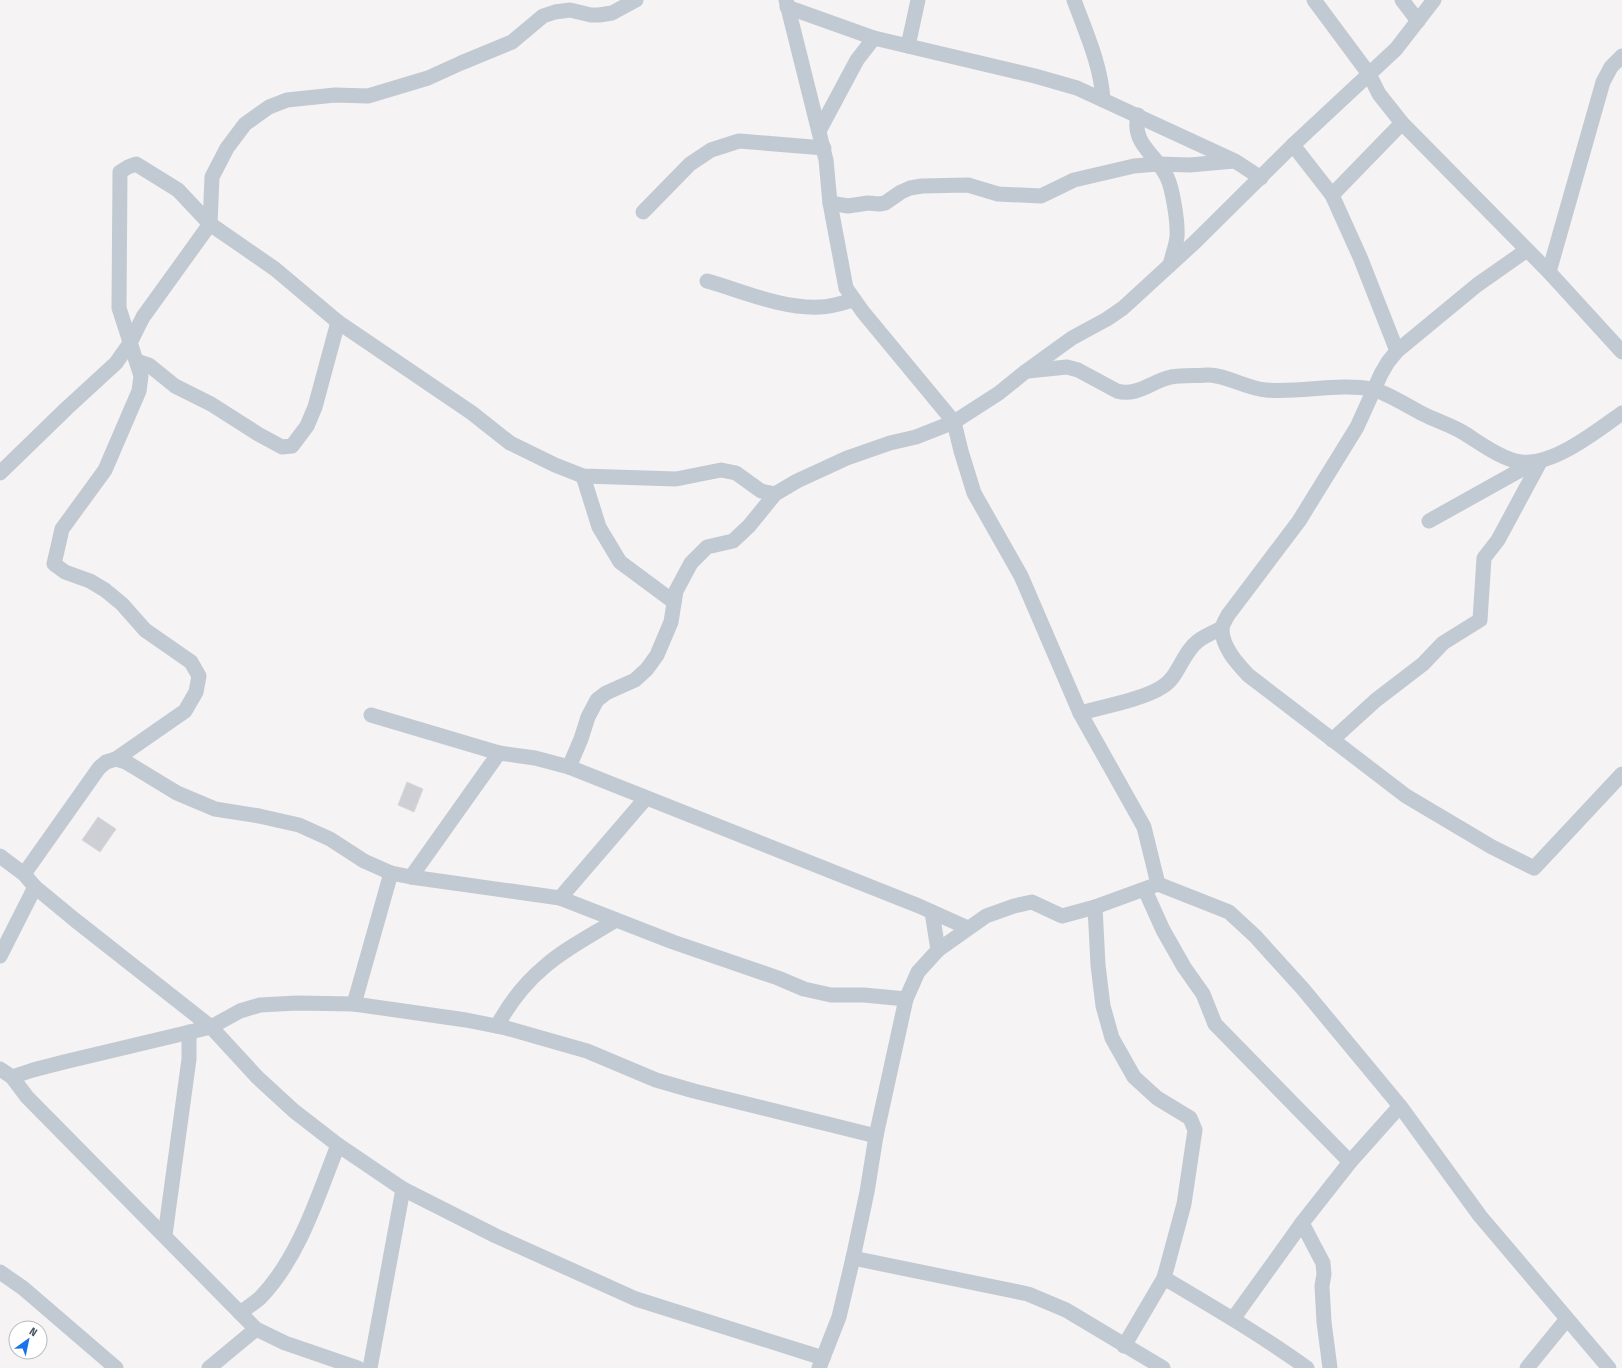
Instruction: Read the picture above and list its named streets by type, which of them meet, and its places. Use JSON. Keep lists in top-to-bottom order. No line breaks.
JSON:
{"north":"top right"}
